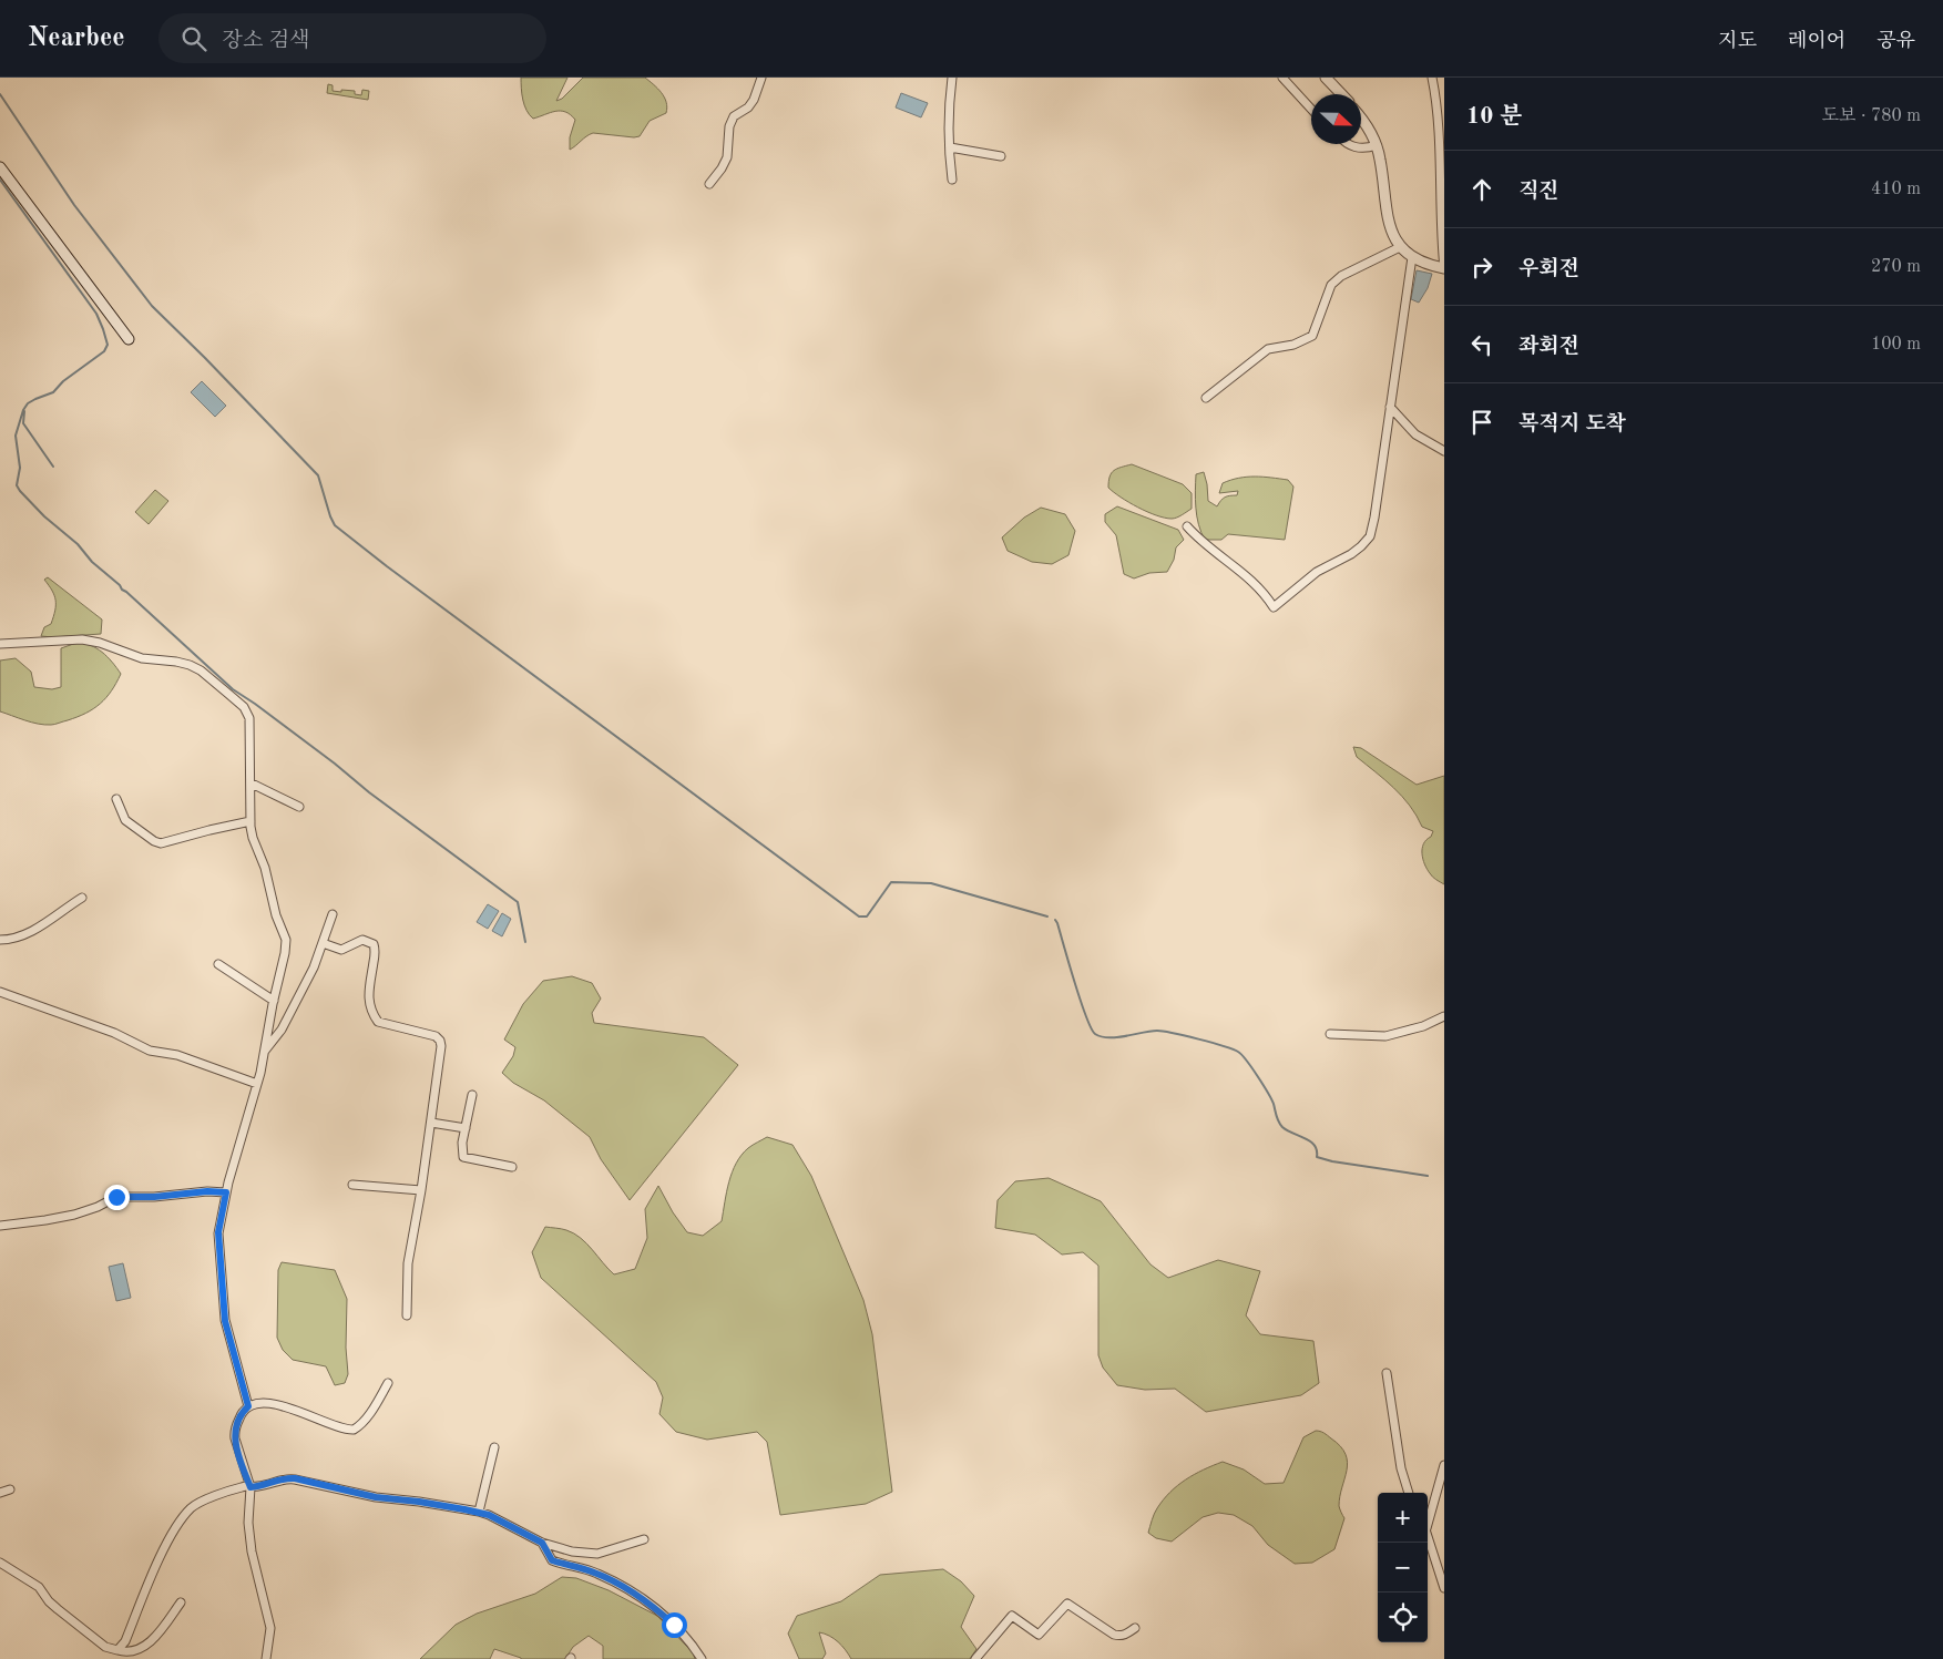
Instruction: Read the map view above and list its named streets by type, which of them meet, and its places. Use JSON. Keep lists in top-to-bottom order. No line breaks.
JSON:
{"north":"right","page":{"header":"Nearbee","search":"장소 검색","nav":["지도","레이어","공유"],"heading":["10 분","도보 · 780 m"],"list":[["직진","410 m"],["우회전","270 m"],["좌회전","100 m"],"목적지 도착"],"map_buttons":["+","−"]}}
